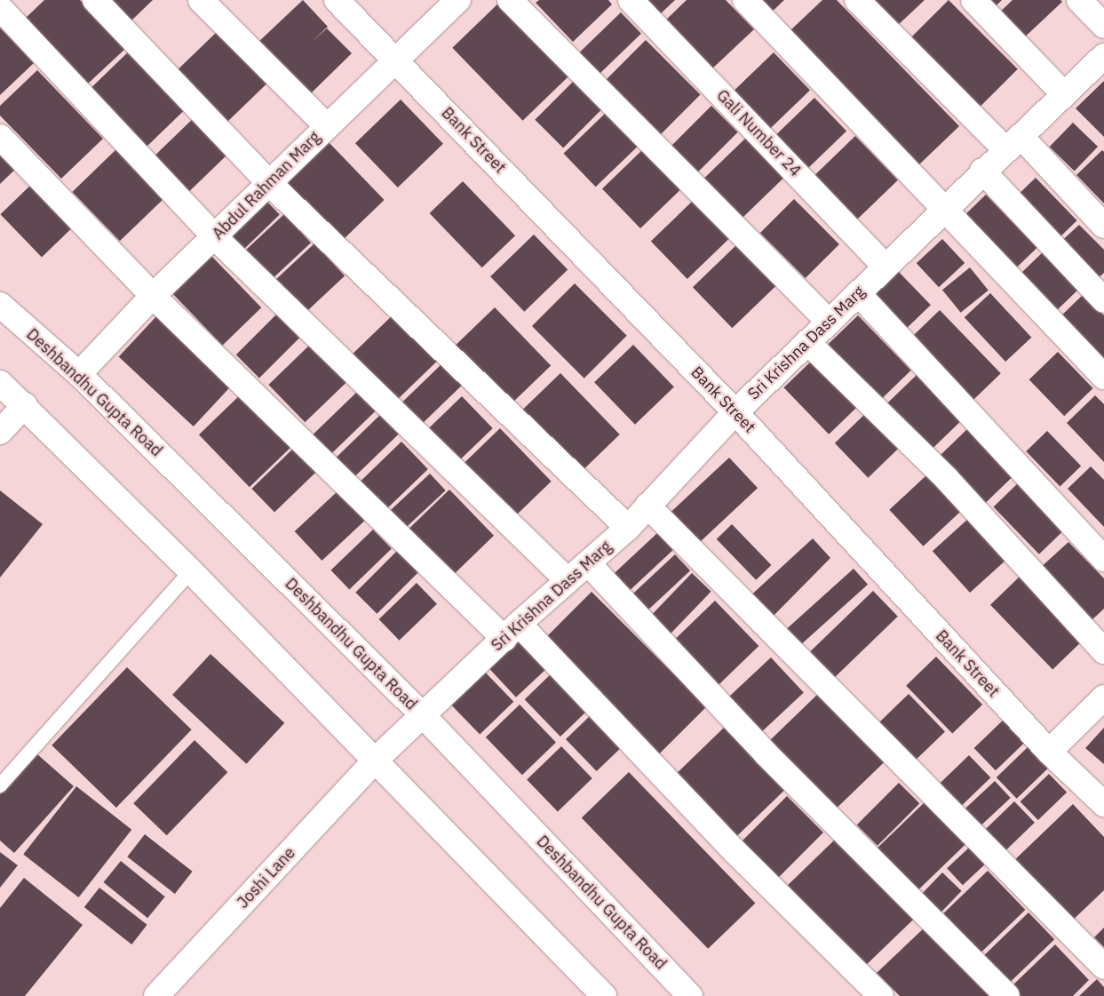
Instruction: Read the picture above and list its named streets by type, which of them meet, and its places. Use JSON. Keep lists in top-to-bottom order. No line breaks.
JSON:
{"streets":{"street":["Gali Number 24","Bank Street","Abdul Rahman Marg","Sri Krishna Dass Marg","Deshbandhu Gupta Road","Joshi Lane"]},"crossings":[["Gali Number 24","Sri Krishna Dass Marg"],["Bank Street","Abdul Rahman Marg"],["Bank Street","Sri Krishna Dass Marg"],["Abdul Rahman Marg","Deshbandhu Gupta Road"],["Sri Krishna Dass Marg","Deshbandhu Gupta Road"],["Sri Krishna Dass Marg","Joshi Lane"]]}
